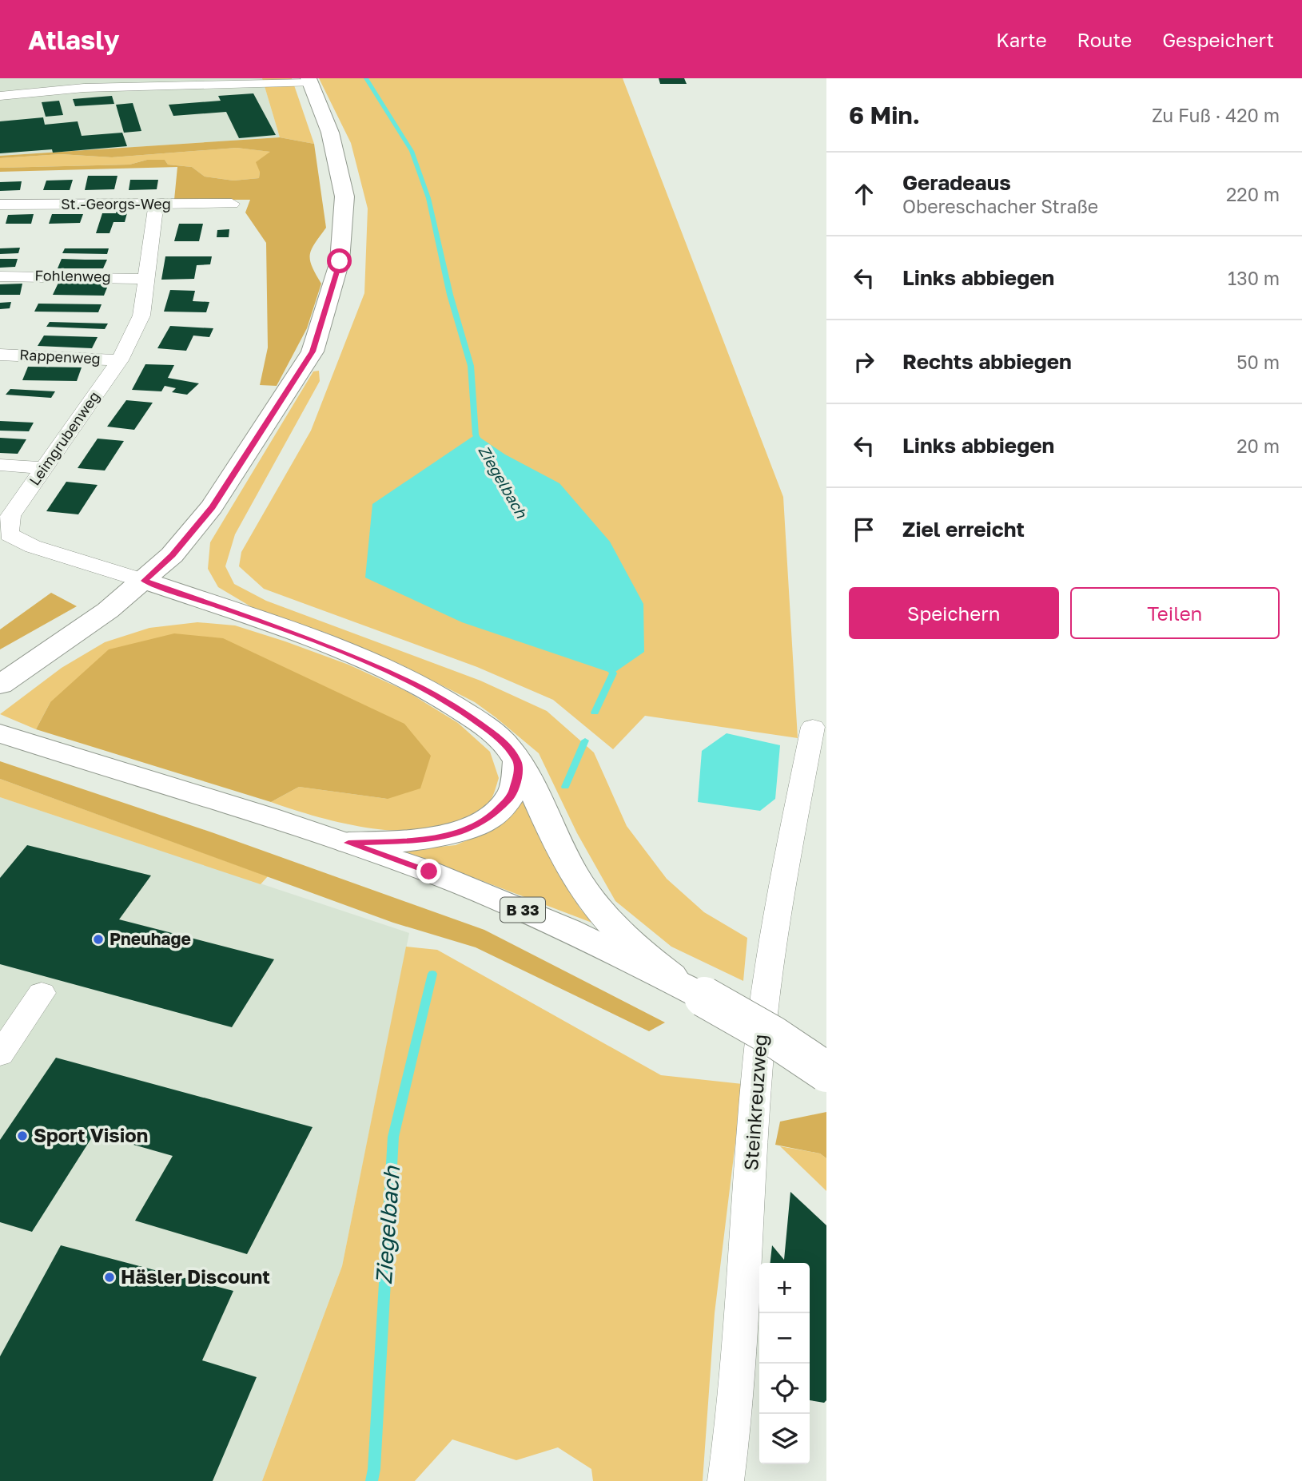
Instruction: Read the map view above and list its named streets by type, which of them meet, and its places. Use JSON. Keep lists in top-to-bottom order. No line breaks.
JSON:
{"streets":{"main road":["B 33"],"street":["St.-Georgs-Weg","Fohlenweg","Rappenweg","Leimgrubenweg","Steinkreuzweg"]},"crossings":[["St.-Georgs-Weg","Leimgrubenweg"],["Fohlenweg","Leimgrubenweg"],["Rappenweg","Leimgrubenweg"]],"water":["Ziegelbach"],"places":["Pneuhage","Sport Vision","Häsler Discount"],"page":{"header":"Atlasly","nav":["Karte","Route","Gespeichert"],"heading":["6 Min.","Zu Fuß · 420 m"],"list":[["Geradeaus","Obereschacher Straße","220 m"],["Links abbiegen","130 m"],["Rechts abbiegen","50 m"],["Links abbiegen","20 m"],"Ziel erreicht"],"buttons":["Speichern","Teilen"],"map_buttons":["+","−"]}}
